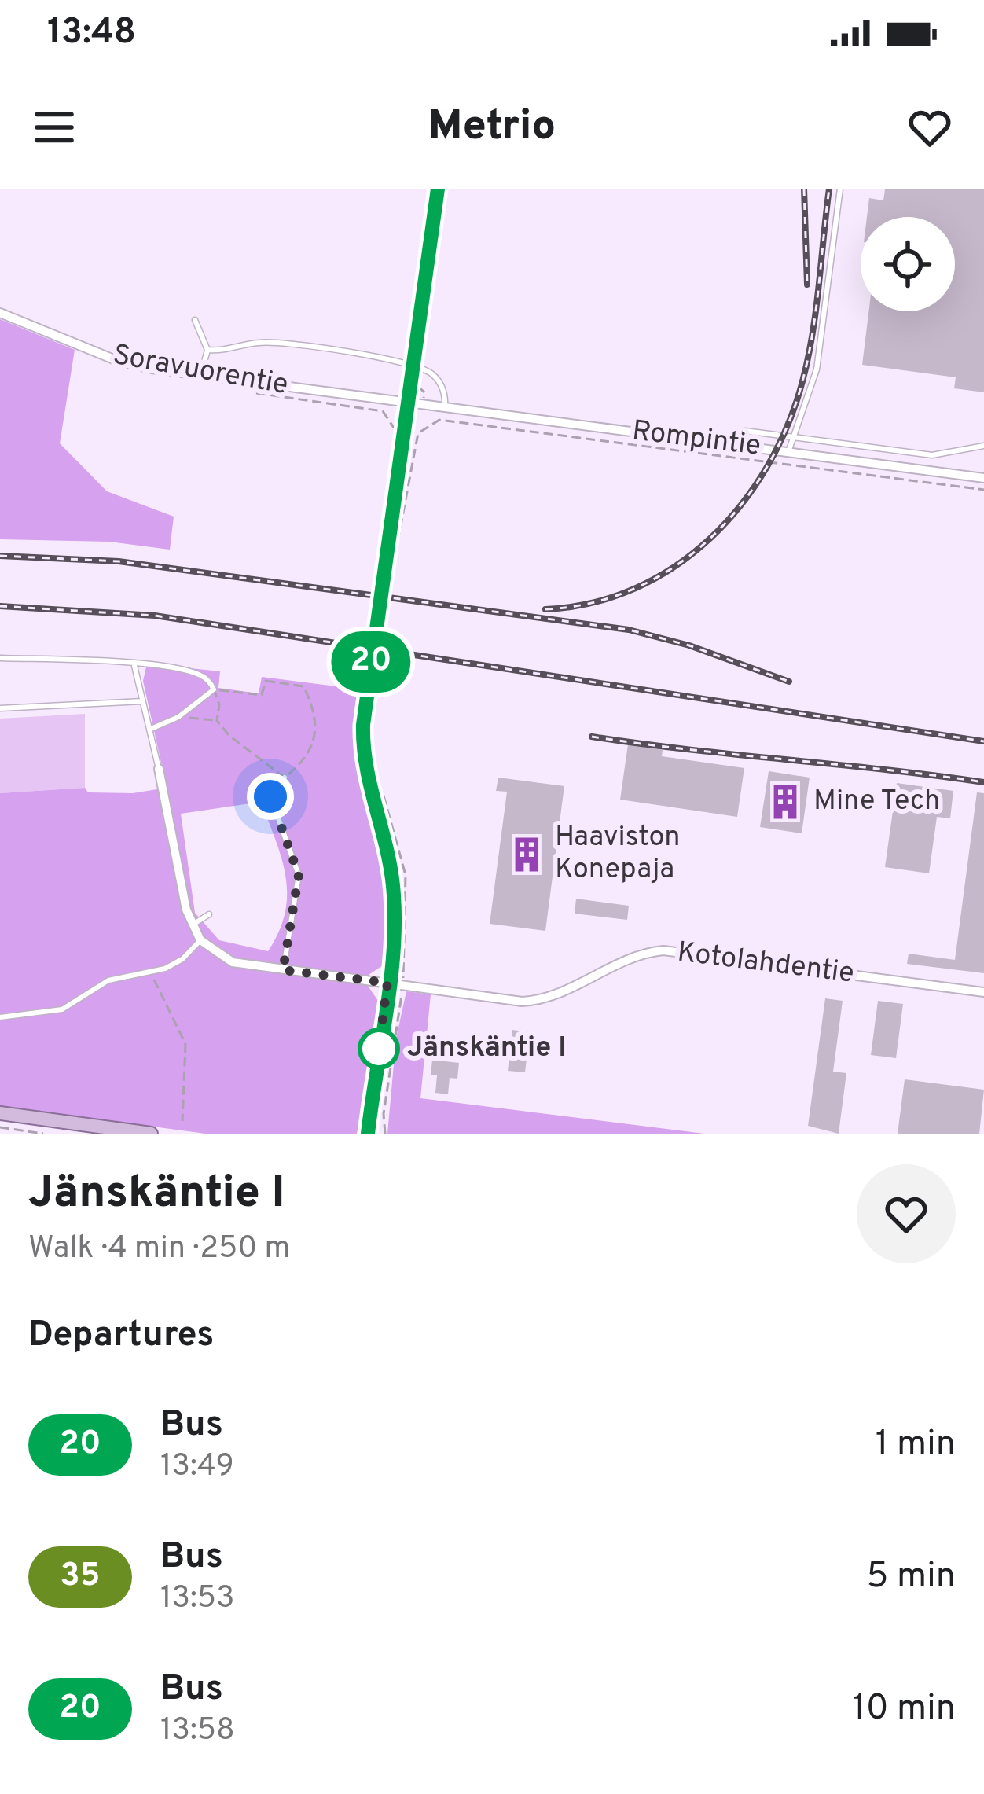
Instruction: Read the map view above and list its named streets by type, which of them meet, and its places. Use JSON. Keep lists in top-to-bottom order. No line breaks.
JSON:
{"streets":{"street":["Soravuorentie","Rompintie","Kotolahdentie"]},"crossings":[["Soravuorentie","Rompintie"]],"places":{"building":["Mine Tech","Haaviston Konepaja"],"other":["Jänskäntie I"]},"lines":["bus line 20"],"page":{"status":"13:48","header":"Metrio","on_map":"20","heading":[["Jänskäntie I","Walk · 4 min · 250 m"],"Departures"],"list":[{"mark":"20","name":"Bus","note":"13:49","value":"1 min"},{"mark":"35","name":"Bus","note":"13:53","value":"5 min"},{"mark":"20","name":"Bus","note":"13:58","value":"10 min"}]}}
